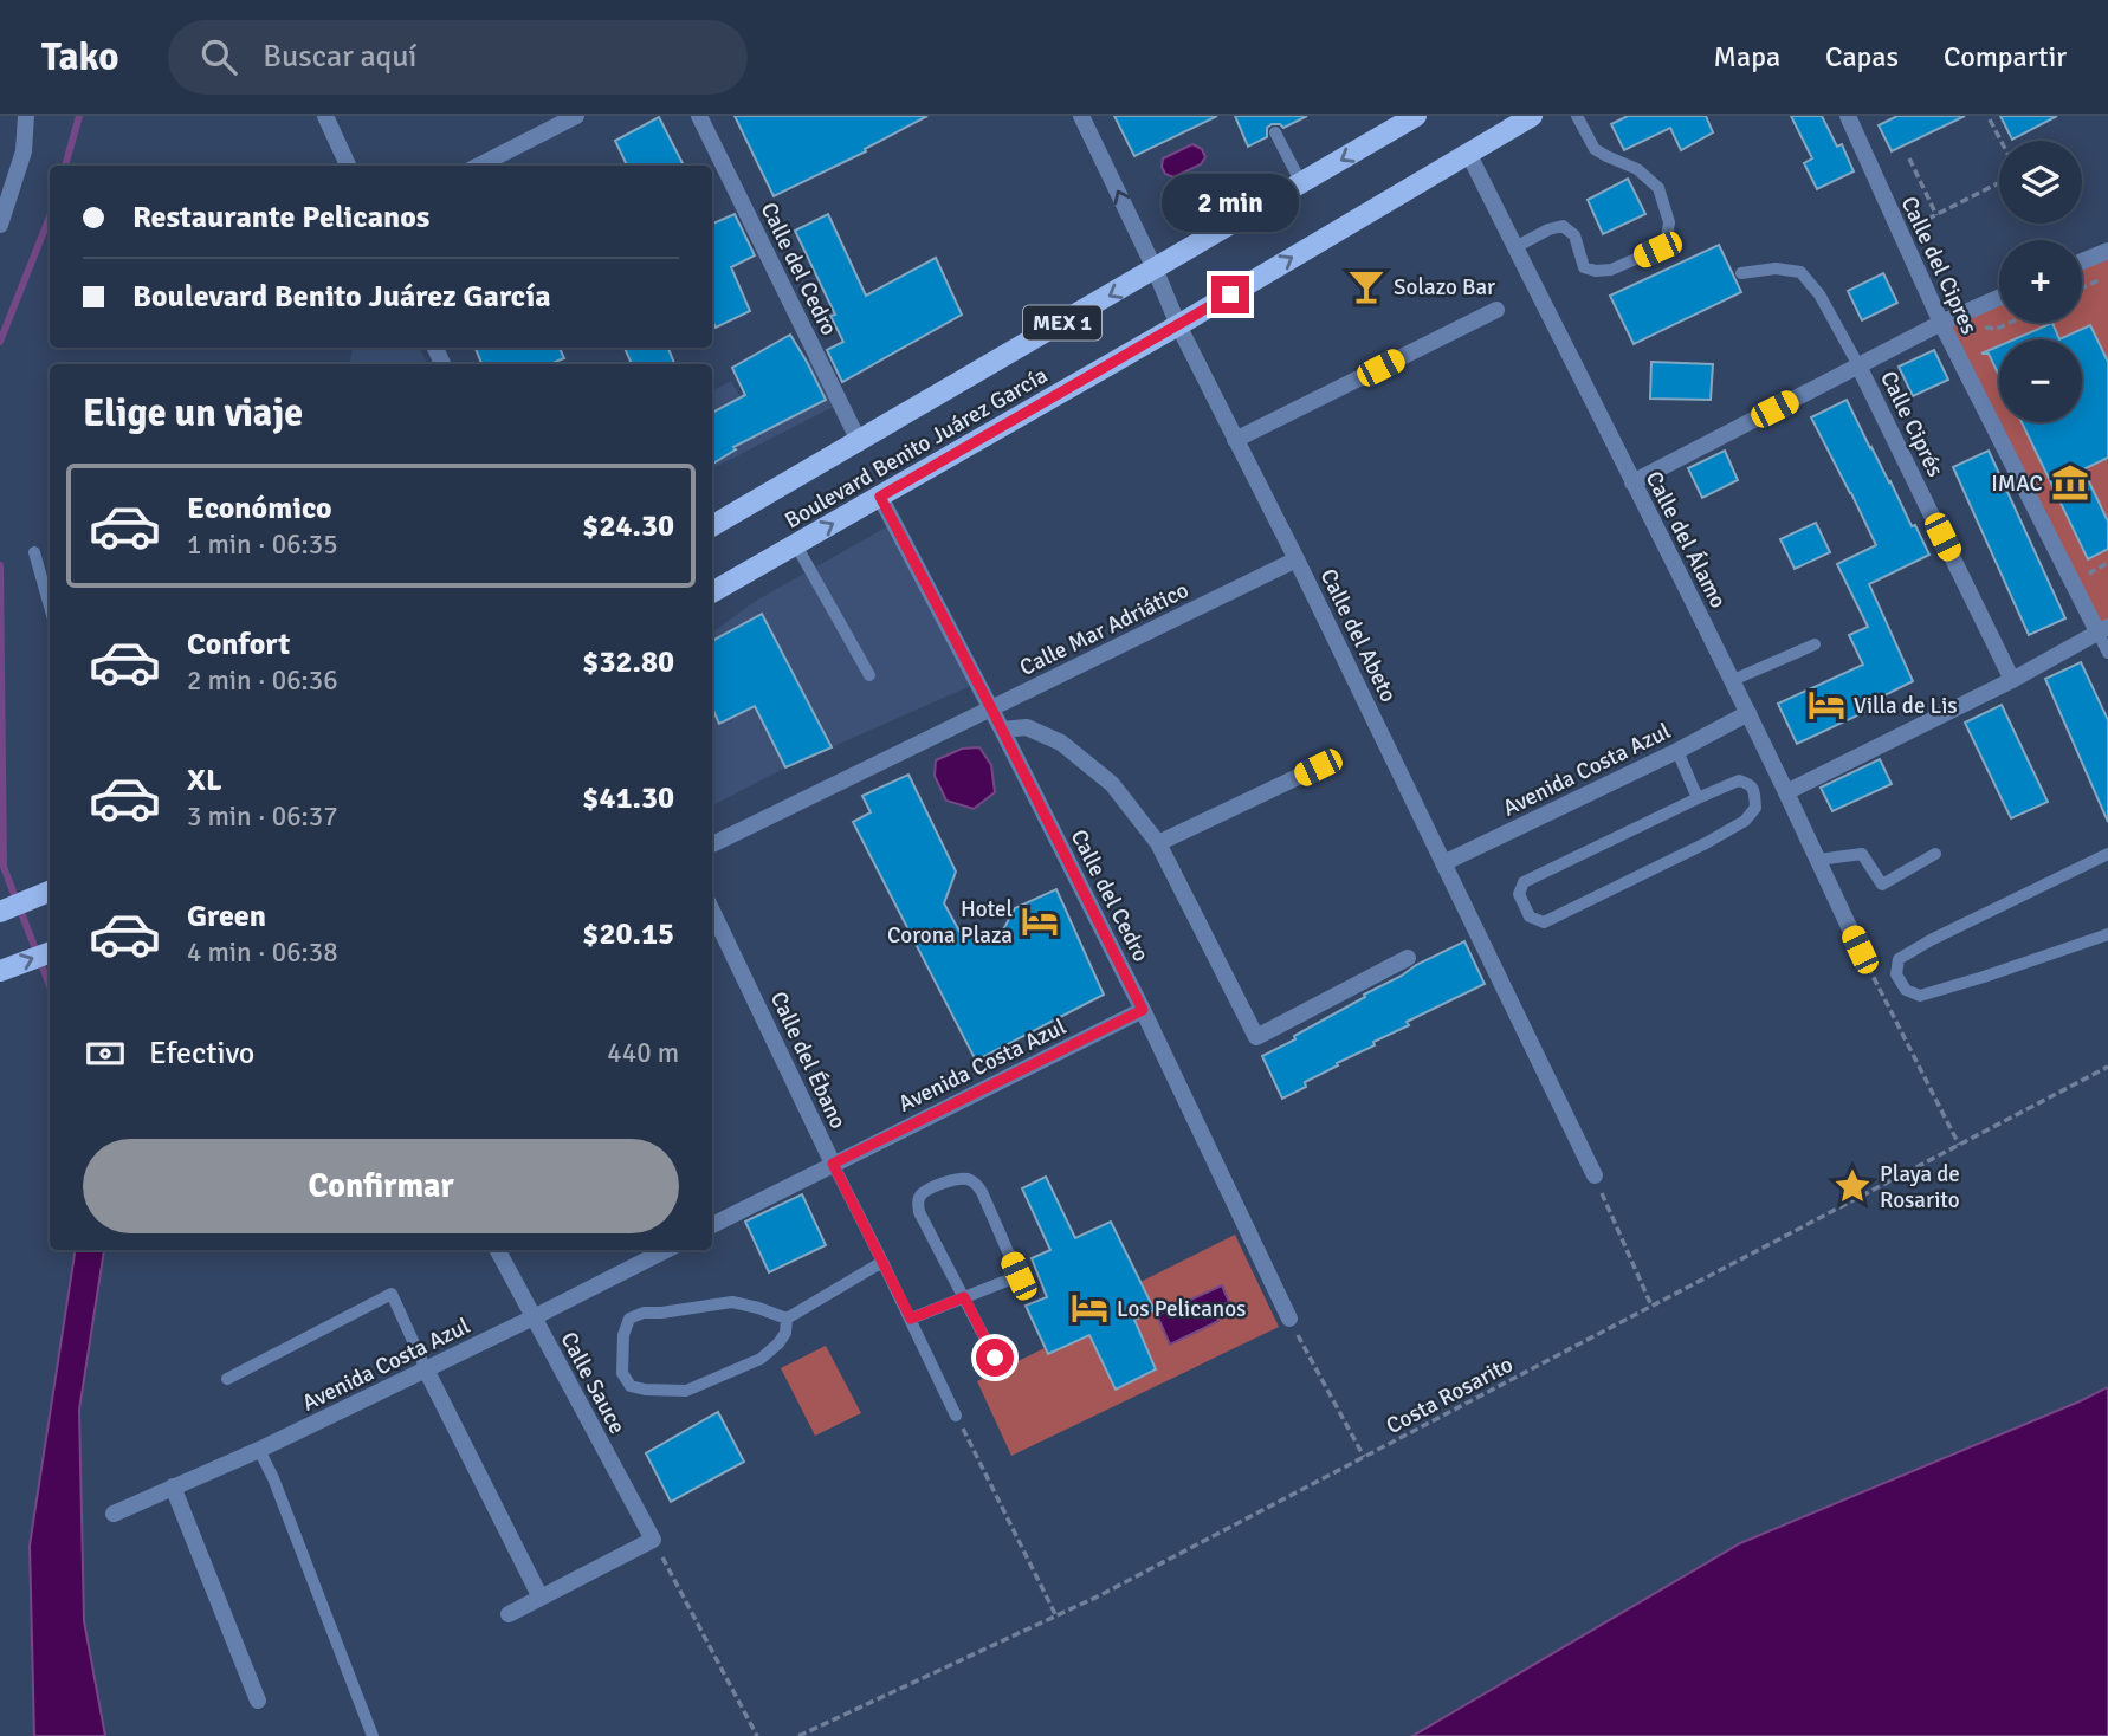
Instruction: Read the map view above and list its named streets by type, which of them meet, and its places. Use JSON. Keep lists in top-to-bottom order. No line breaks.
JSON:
{"streets":{"main road":["MEX 1","Boulevard Benito Juárez García"],"street":["Calle del Cipres","Calle del Cedro","Calle Ciprés","Calle del Álamo","Calle Mar Adriático","Calle del Abeto","Avenida Costa Azul","Calle del Ébano","Calle Sauce"],"path":["Costa Rosarito"]},"crossings":[["Calle del Cedro","Boulevard Benito Juárez García"],["Calle del Cedro","Calle Mar Adriático"],["Calle del Cedro","Avenida Costa Azul"],["Boulevard Benito Juárez García","Calle del Álamo"],["Boulevard Benito Juárez García","Calle del Abeto"],["Calle del Álamo","Avenida Costa Azul"],["Calle Mar Adriático","Calle del Abeto"],["Calle del Abeto","Avenida Costa Azul"],["Avenida Costa Azul","Calle del Ébano"],["Avenida Costa Azul","Calle Sauce"]],"places":{"bar":["Solazo Bar"],"museum":["IMAC"],"hotel":["Villa de Lis","Hotel Corona Plaza","Los Pelicanos"],"place":["Playa de Rosarito"]},"page":{"header":"Tako","search":"Buscar aquí","nav":["Mapa","Capas","Compartir"],"map_buttons":["+","−"],"banner":["Restaurante Pelicanos","Boulevard Benito Juárez García"],"bubble":"2 min","heading":"Elige un viaje","list":[{"name":"Económico","note":"1 min · 06:35","value":"$24.30"},{"name":"Confort","note":"2 min · 06:36","value":"$32.80"},{"name":"XL","note":"3 min · 06:37","value":"$41.30"},{"name":"Green","note":"4 min · 06:38","value":"$20.15"}],"pay":["Efectivo","440 m"],"buttons":"Confirmar"}}
